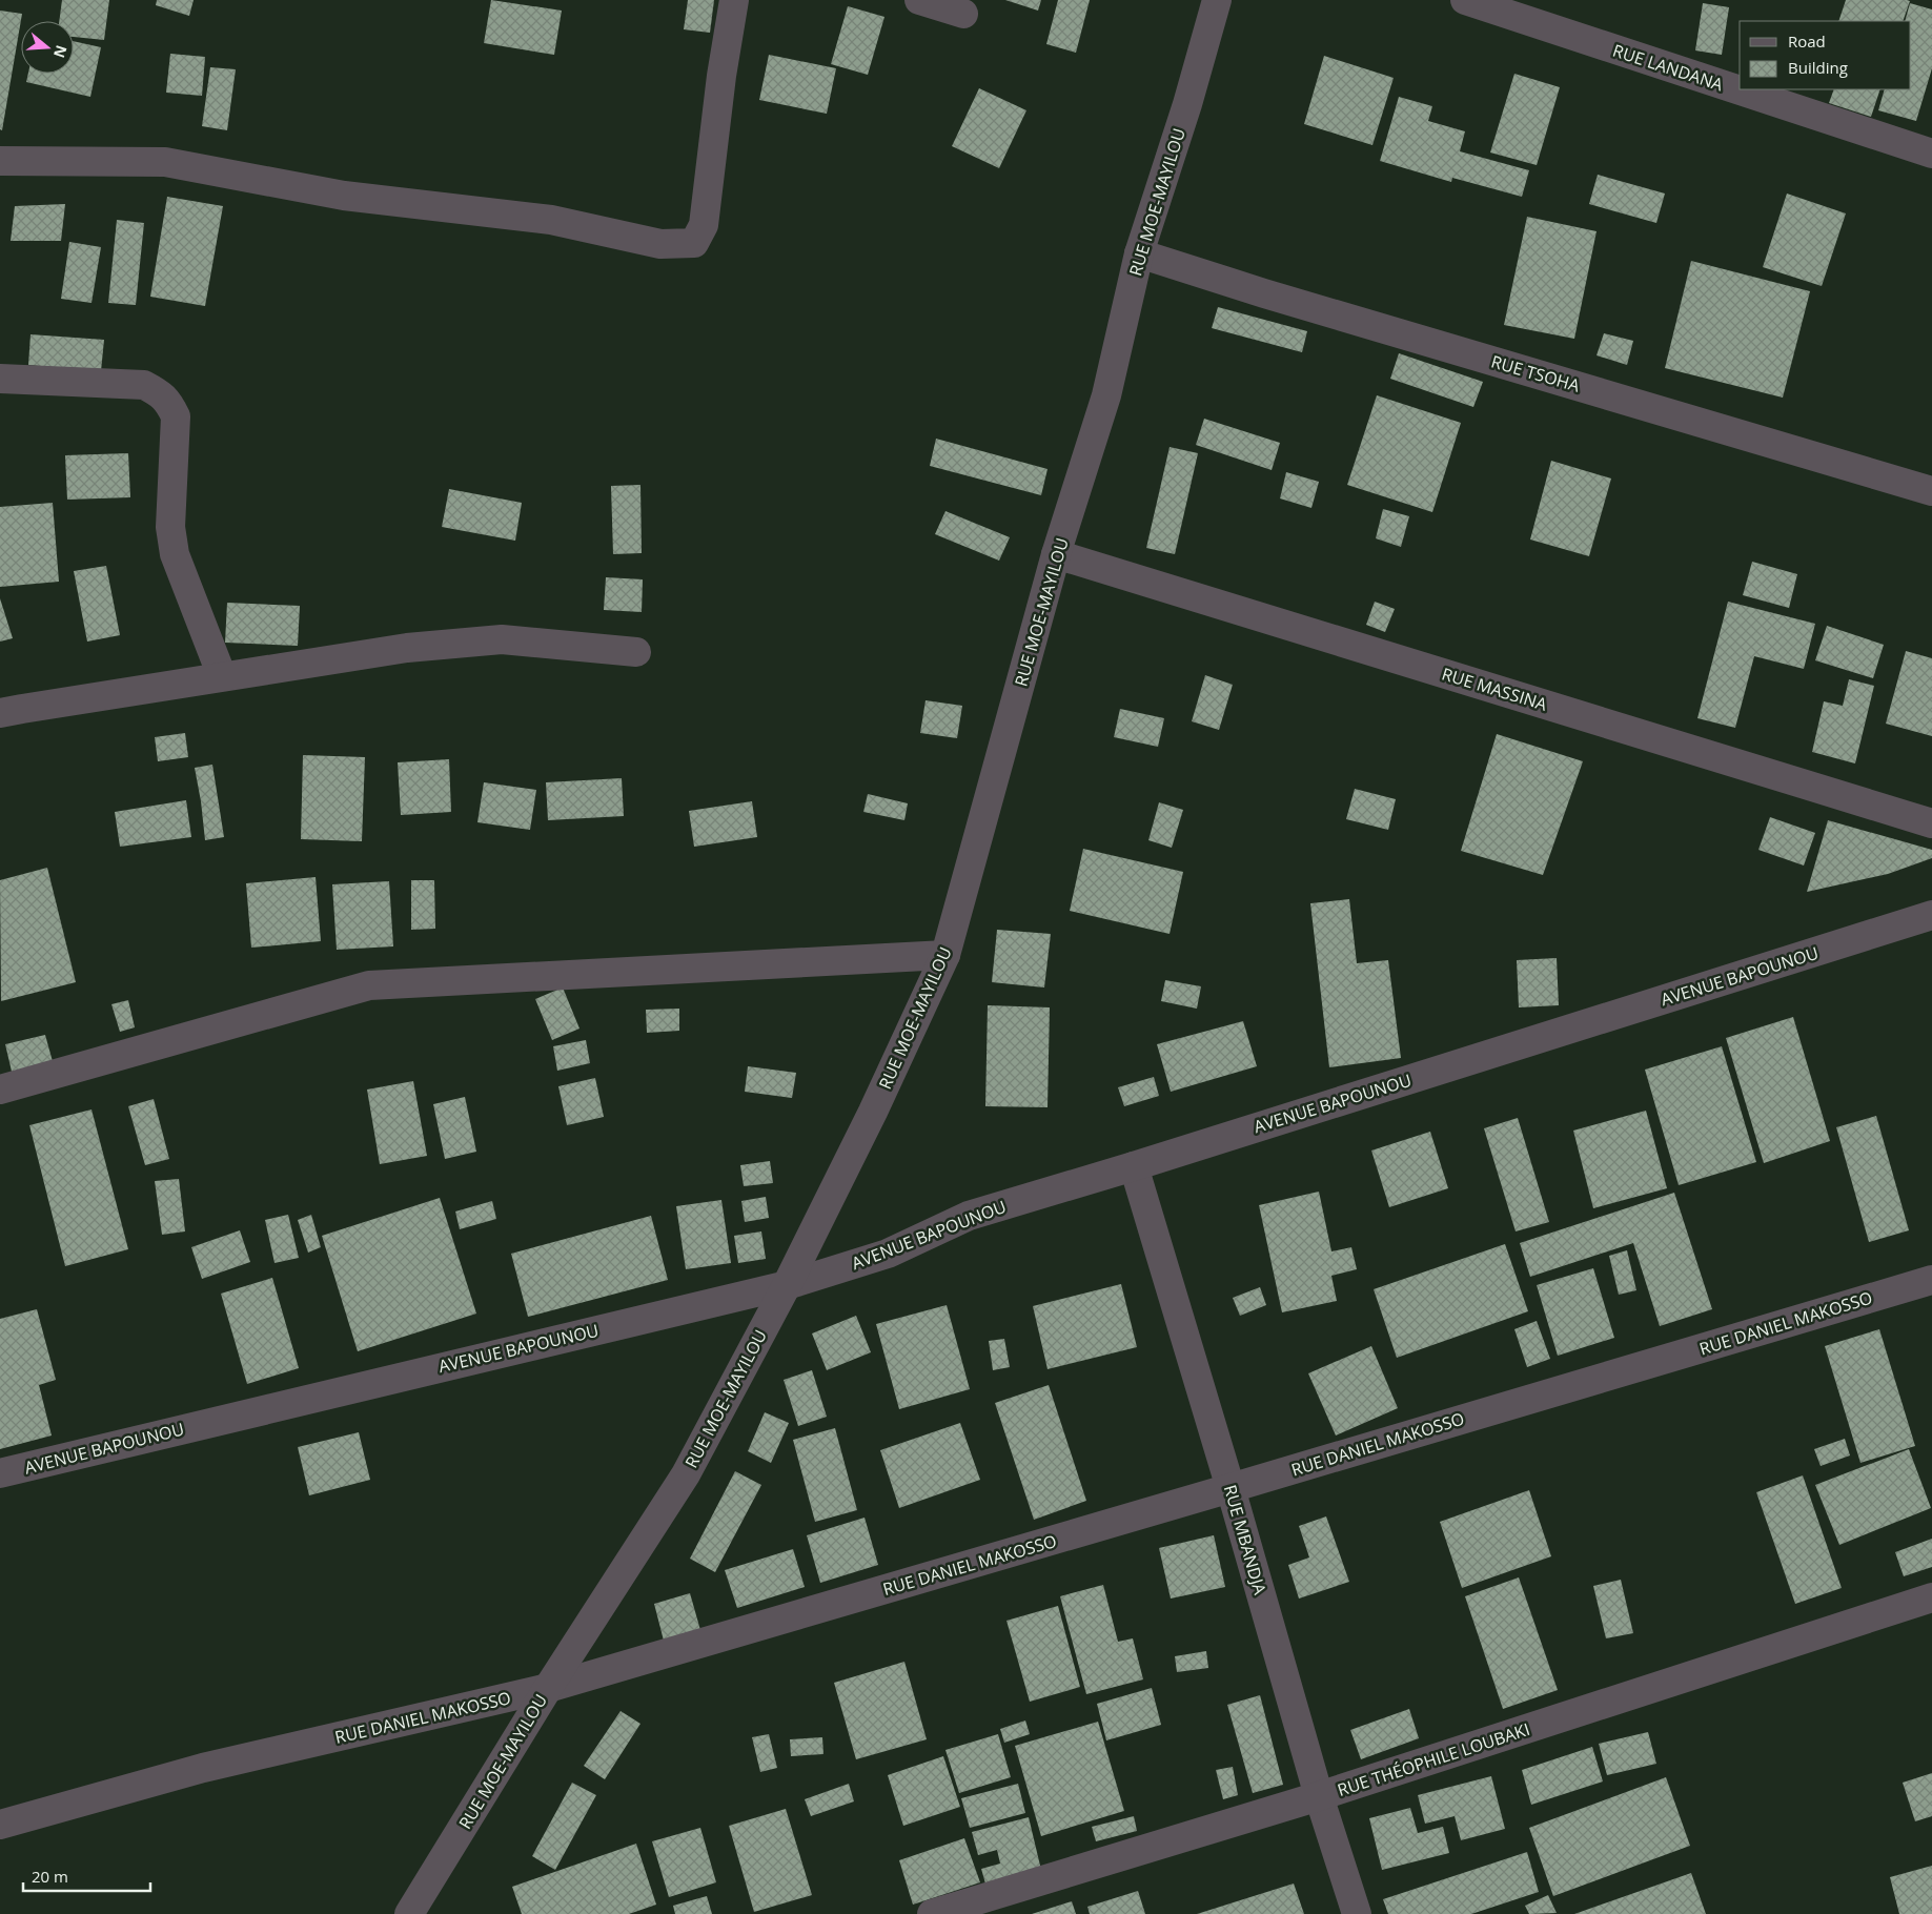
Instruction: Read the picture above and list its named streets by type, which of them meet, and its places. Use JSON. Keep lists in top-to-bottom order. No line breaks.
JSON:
{"streets":{"street":["RUE LANDANA","RUE MOE-MAYILOU","RUE TSOHA","RUE MASSINA","AVENUE BAPOUNOU","RUE DANIEL MAKOSSO","RUE MBANDJA","RUE THÉOPHILE LOUBAKI"]},"crossings":[["RUE MOE-MAYILOU","RUE TSOHA"],["RUE MOE-MAYILOU","RUE MASSINA"],["RUE MOE-MAYILOU","AVENUE BAPOUNOU"],["RUE MOE-MAYILOU","RUE DANIEL MAKOSSO"],["AVENUE BAPOUNOU","RUE MBANDJA"],["RUE DANIEL MAKOSSO","RUE MBANDJA"],["RUE MBANDJA","RUE THÉOPHILE LOUBAKI"]],"legend":["Road","Building"],"scale_bar":"20 m","north":"right"}
